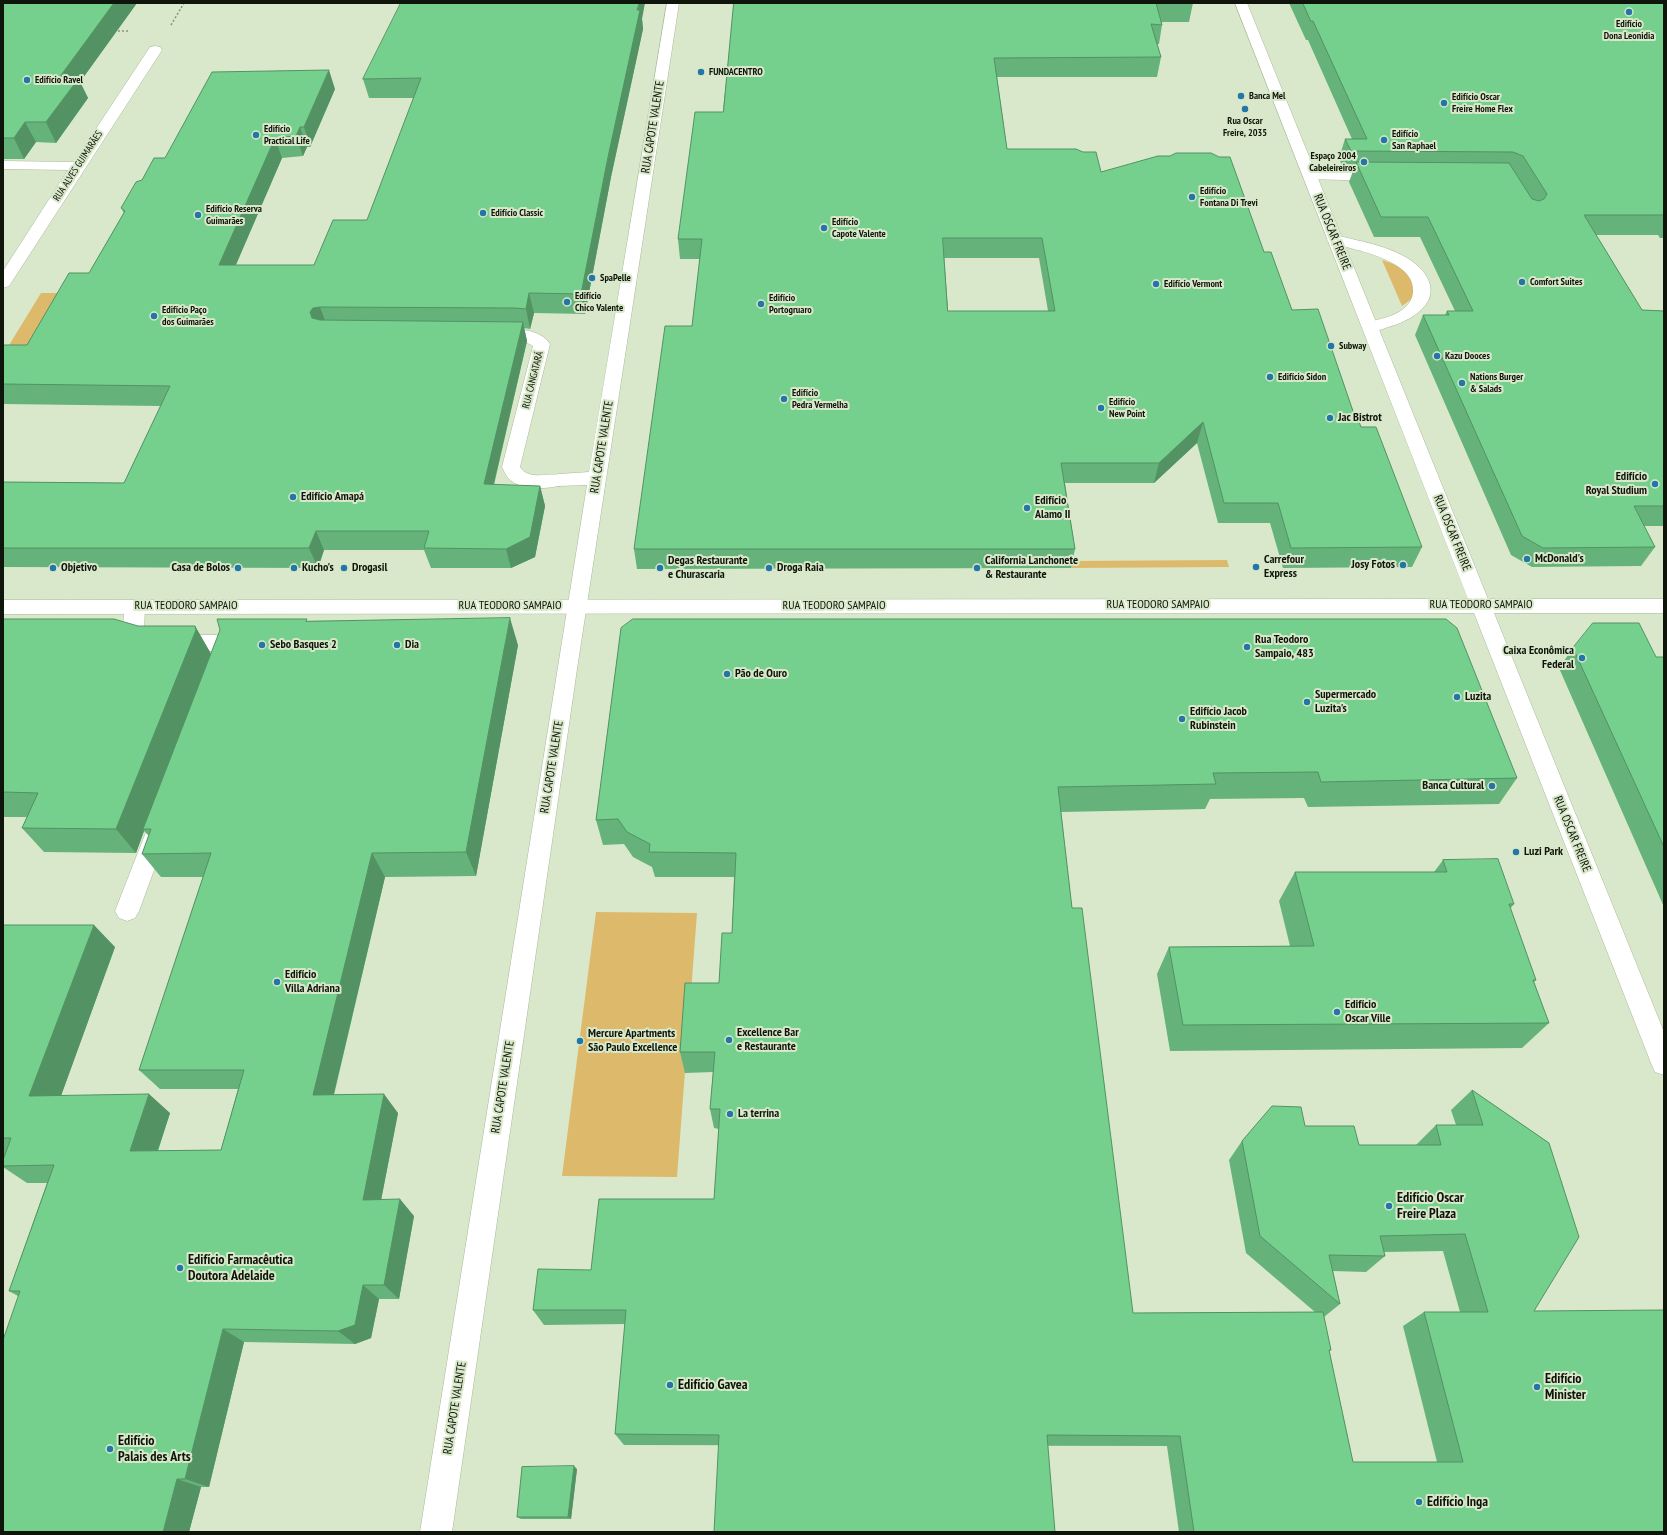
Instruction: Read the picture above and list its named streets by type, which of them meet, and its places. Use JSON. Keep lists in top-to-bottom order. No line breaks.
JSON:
{"streets":{"street":["RUA CAPOTE VALENTE","RUA ALVES GUIMARÃES","RUA OSCAR FREIRE","RUA CANGATARÁ","RUA TEODORO SAMPAIO"]},"crossings":[["RUA CAPOTE VALENTE","RUA CANGATARÁ"],["RUA CAPOTE VALENTE","RUA TEODORO SAMPAIO"],["RUA OSCAR FREIRE","RUA TEODORO SAMPAIO"]],"places":["Edifício Dona Leonidia","FUNDACENTRO","Edifício Ravel","Banca Mel","Edifício Oscar Freire Home Flex","Rua Oscar Freire, 2035","Edifício Practical Life","Edifício San Raphael","Espaço 2004 Cabeleireiros","Edifício Fontana Di Trevi","Edifício Classic","Edifício Reserva Guimarães","Edifício Capote Valente","SpaPelle","Comfort Suites","Edifício Vermont","Edifício Chico Valente","Edifício Portogruaro","Edifício Paço dos Guimarães","Subway","Kazu Dooces","Edifício Sidon","Nations Burger & Salads","Edifício Pedra Vermelha","Edifício New Point","Jac Bistrot","Edifício Royal Studium","Edifício Amapá","Edifício Alamo II","McDonald's","Josy Fotos","Carrefour Express","Objetivo","Casa de Bolos","Kucho's","Drogasil","Degas Restaurante e Churascaria","Droga Raia","California Lanchonete & Restaurante","Sebo Basques 2","Dia","Rua Teodoro Sampaio, 483","Caixa Econômica Federal","Pão de Ouro","Luzita","Supermercado Luzita's","Edifício Jacob Rubinstein","Banca Cultural","Luzi Park","Edifício Villa Adriana","Edifício Oscar Ville","Excellence Bar e Restaurante","Mercure Apartments São Paulo Excellence","La terrina","Edifício Oscar Freire Plaza","Edifício Farmacêutica Doutora Adelaide","Edifício Gavea","Edifício Minister","Edifício Palais des Arts","Edifício Inga"]}
